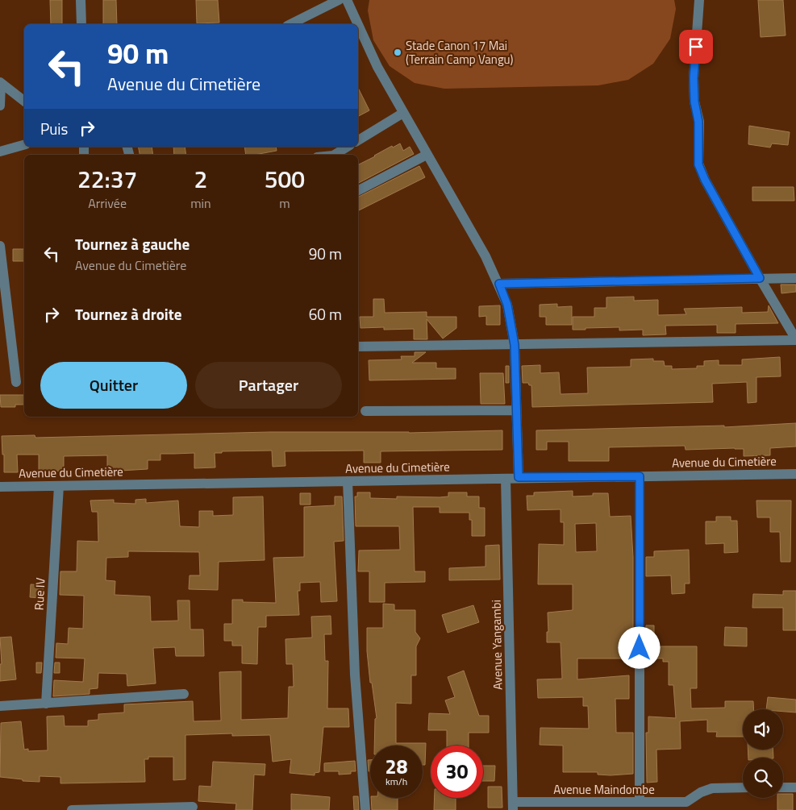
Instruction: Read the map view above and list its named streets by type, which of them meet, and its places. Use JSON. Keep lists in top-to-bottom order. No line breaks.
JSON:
{"streets":{"street":["Avenue du Cimetière","Rue IV","Avenue Yangambi","Avenue Maindombe"]},"crossings":[["Avenue du Cimetière","Rue IV"],["Avenue du Cimetière","Avenue Yangambi"],["Avenue Yangambi","Avenue Maindombe"]],"places":["Stade Canon 17 Mai (Terrain Camp Vangu)"],"page":{"turn":["90 m","Avenue du Cimetière"],"then":"Puis","eta":["22:37","Arrivée","2","min","500","m"],"list":[{"name":"Tournez à gauche","note":"Avenue du Cimetière","value":"90 m"},{"name":"Tournez à droite","value":"60 m"}],"buttons":["Quitter","Partager"],"speed":"28 km/h","limit":"30"}}
